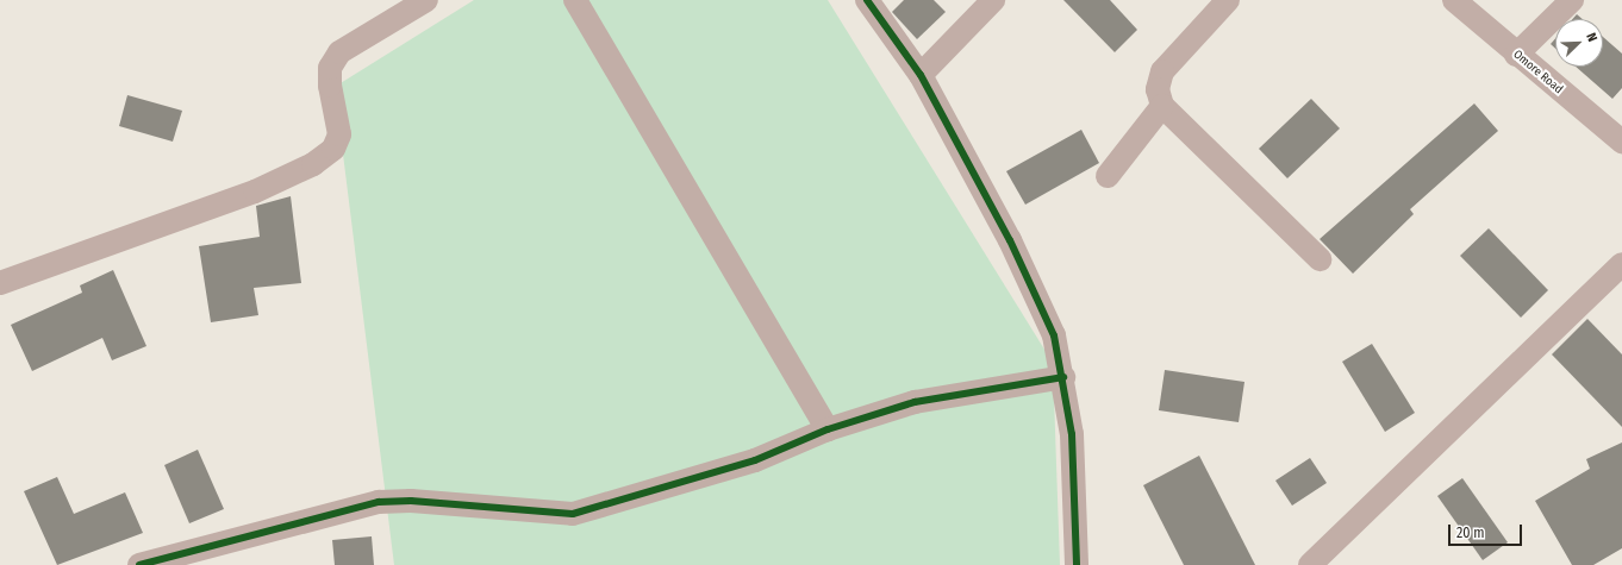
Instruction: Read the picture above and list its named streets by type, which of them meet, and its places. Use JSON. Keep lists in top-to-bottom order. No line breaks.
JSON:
{"streets":{"street":["Omore Road"]},"scale_bar":"20 m","north":"top right"}
